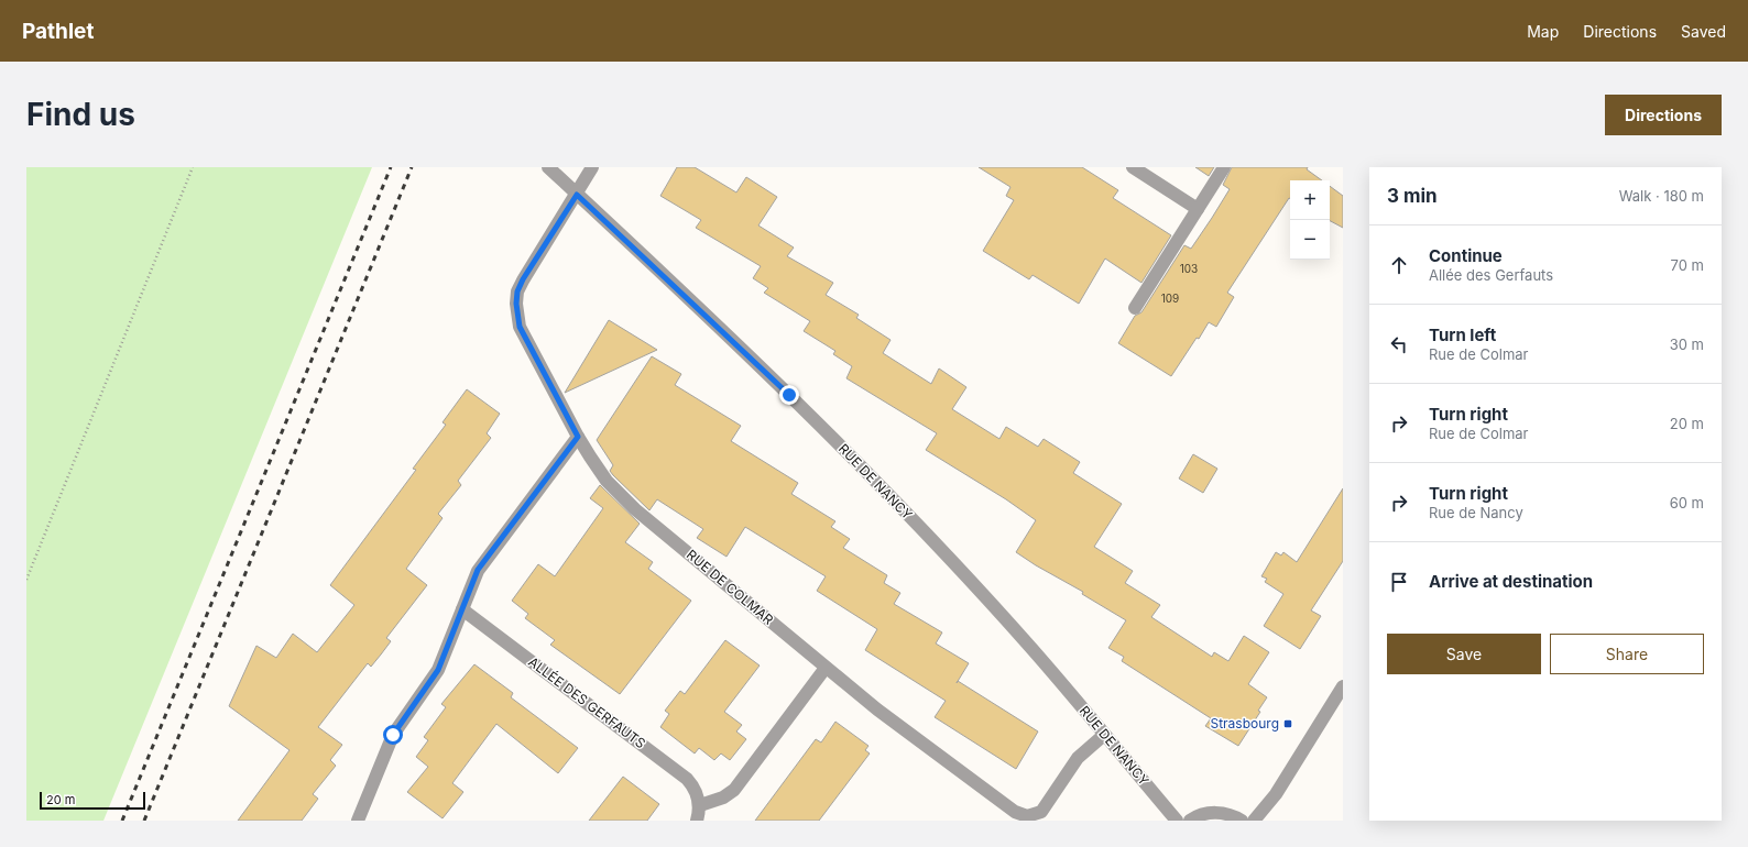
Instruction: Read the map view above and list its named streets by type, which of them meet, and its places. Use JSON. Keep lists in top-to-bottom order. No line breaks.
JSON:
{"streets":{"street":["RUE DE NANCY","RUE DE COLMAR","ALLÉE DES GERFAUTS"]},"crossings":[["RUE DE NANCY","RUE DE COLMAR"]],"places":{"transit":["Strasbourg"]},"house_numbers":["103","109"],"scale_bar":"20 m","page":{"header":"Pathlet","nav":["Map","Directions","Saved"],"buttons":["Directions",["Save","Share"]],"title":"Find us","heading":["3 min","Walk · 180 m"],"map_buttons":["+","−"],"list":[["Continue","Allée des Gerfauts","70 m"],["Turn left","Rue de Colmar","30 m"],["Turn right","Rue de Colmar","20 m"],["Turn right","Rue de Nancy","60 m"],"Arrive at destination"],"scale":"20 m"}}
